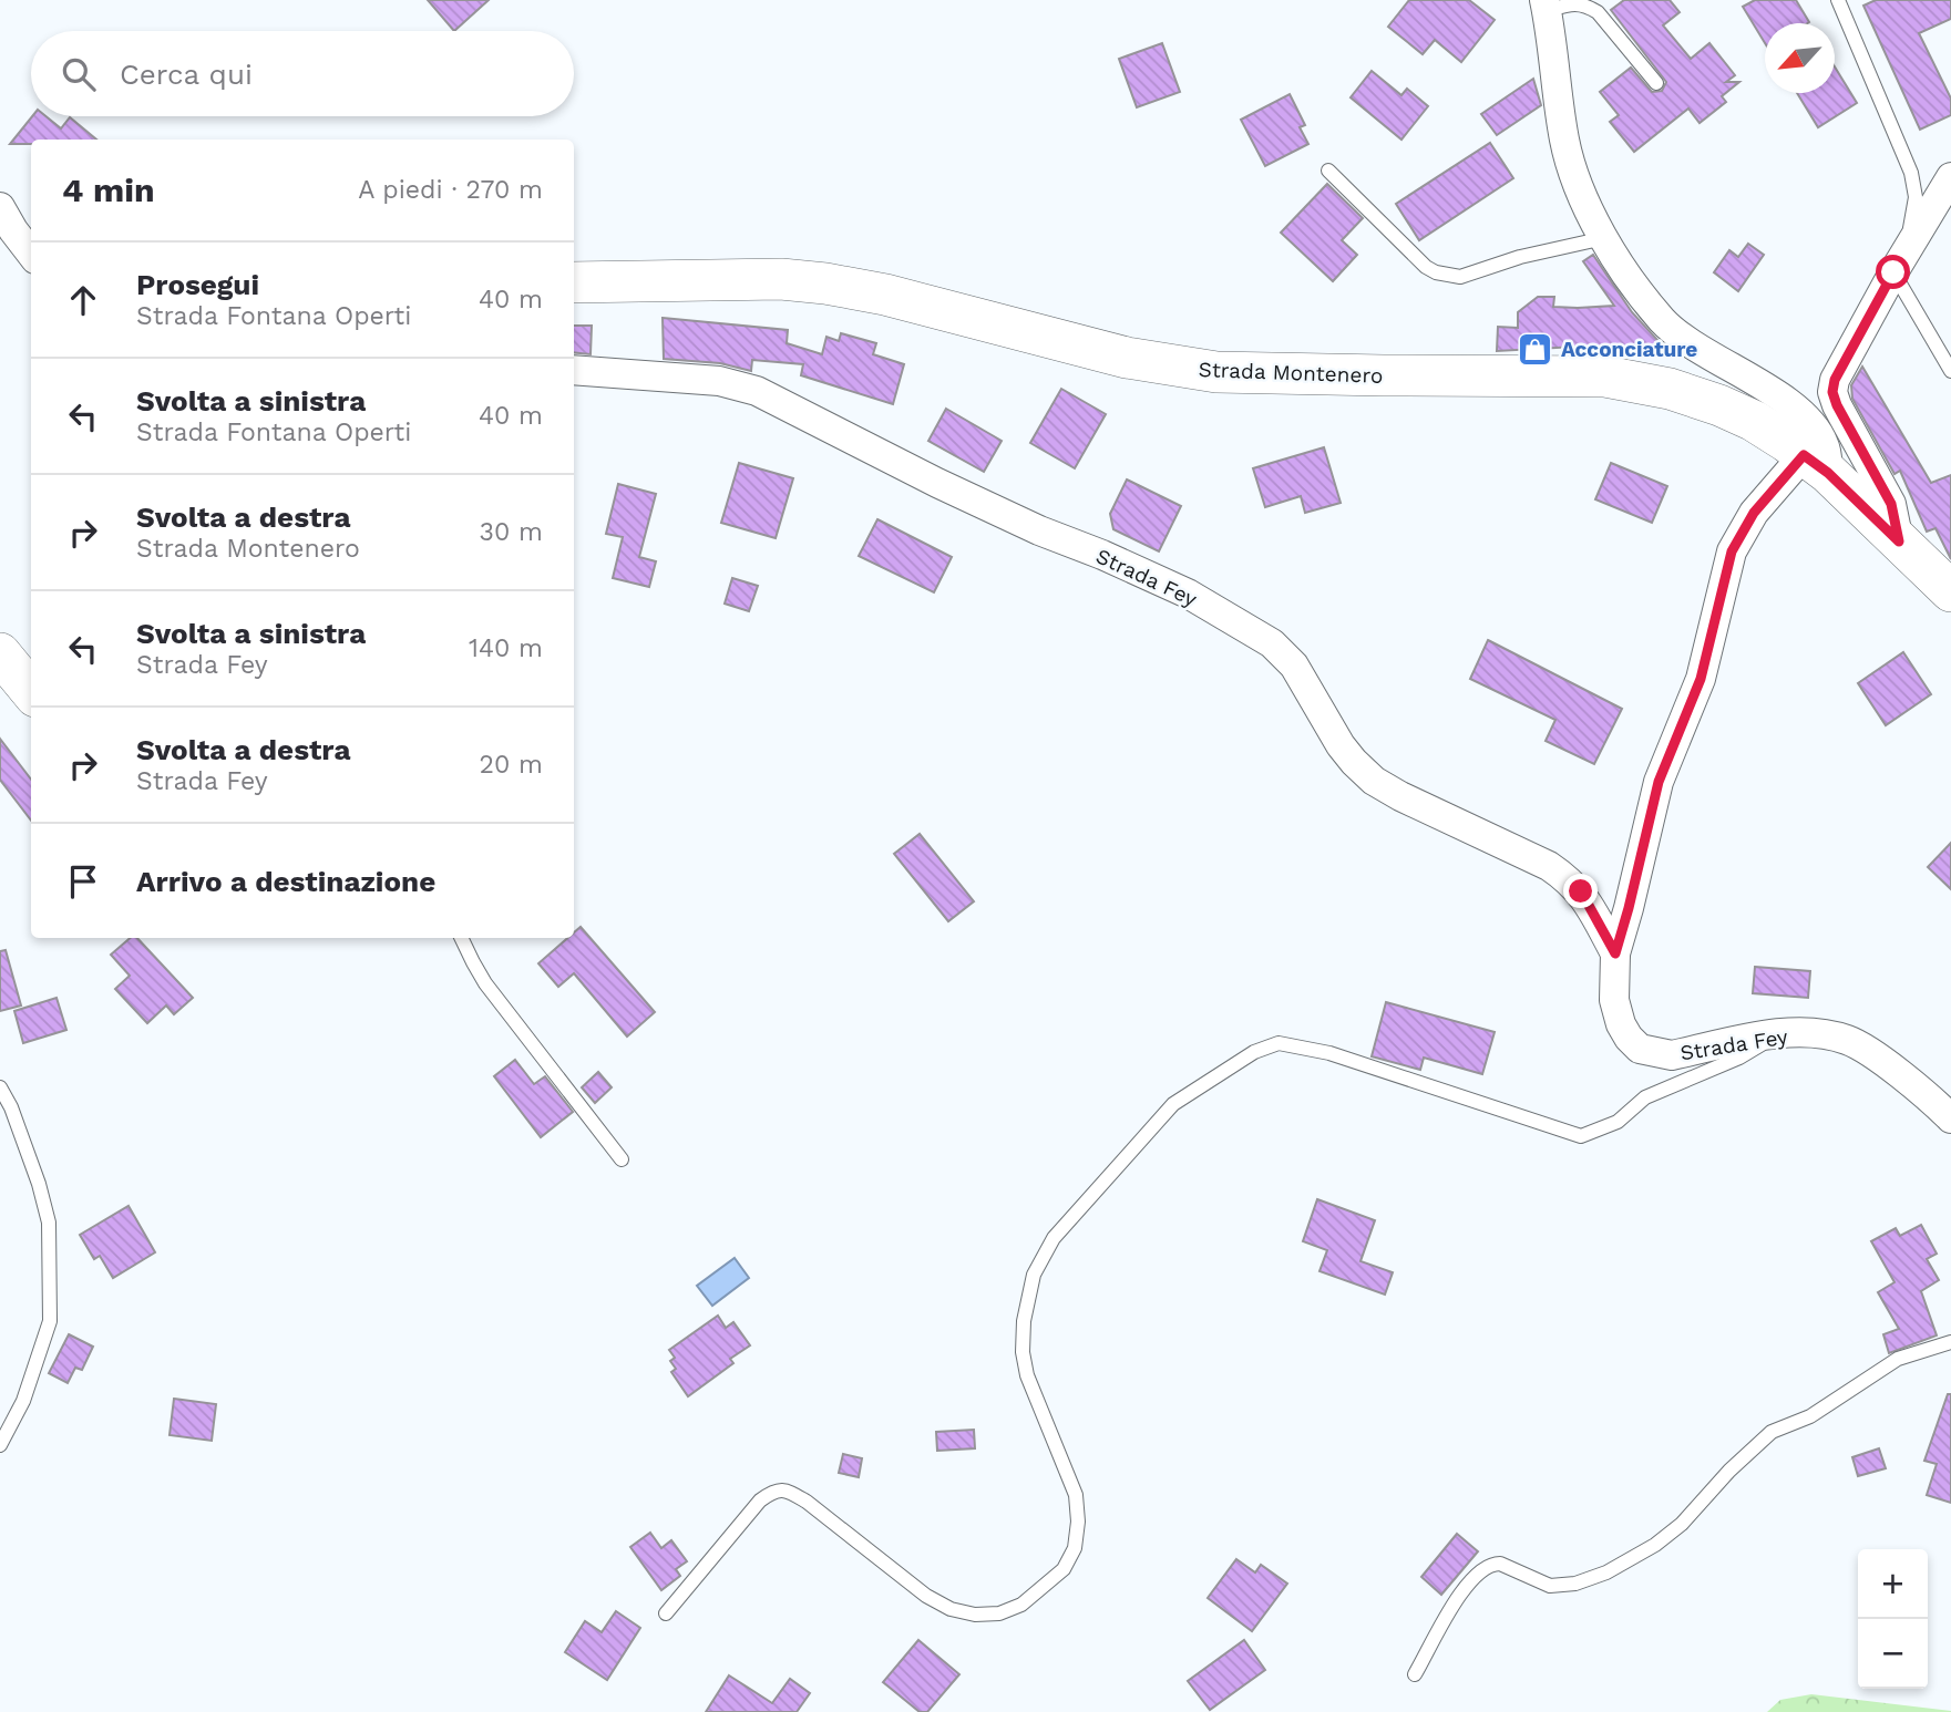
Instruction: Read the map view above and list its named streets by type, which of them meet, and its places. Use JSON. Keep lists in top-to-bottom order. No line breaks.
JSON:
{"streets":{"main road":["Strada Montenero"],"street":["Strada Fey"]},"crossings":[["Strada Montenero","Strada Fey"]],"places":{"shop":["Acconciature"]},"north":"bottom left","page":{"search":"Cerca qui","heading":["4 min","A piedi · 270 m"],"list":[["Prosegui","Strada Fontana Operti","40 m"],["Svolta a sinistra","Strada Fontana Operti","40 m"],["Svolta a destra","Strada Montenero","30 m"],["Svolta a sinistra","Strada Fey","140 m"],["Svolta a destra","Strada Fey","20 m"],"Arrivo a destinazione"],"map_buttons":["+","−"]}}
